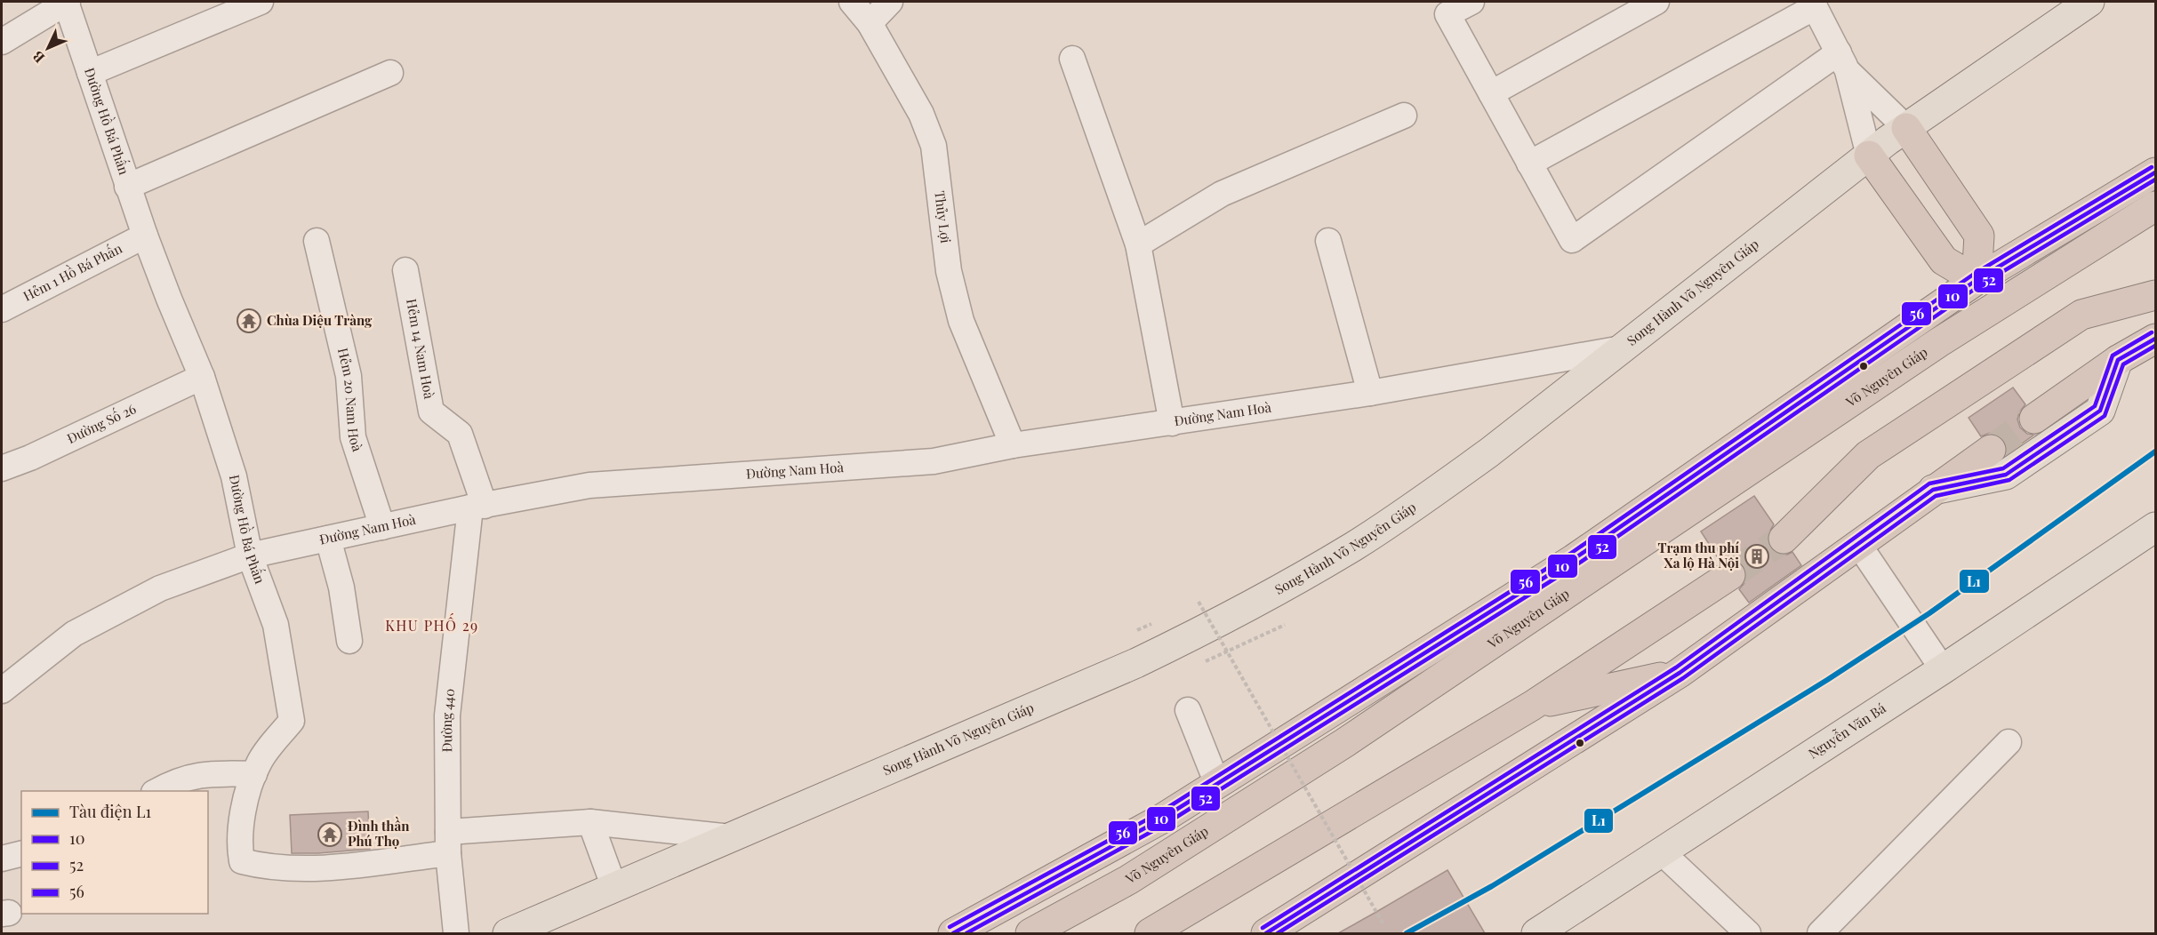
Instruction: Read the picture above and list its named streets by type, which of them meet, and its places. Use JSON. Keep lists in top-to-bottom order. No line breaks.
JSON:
{"streets":{"highway":["Võ Nguyên Giáp"],"main road":["Song Hành Võ Nguyên Giáp","Nguyễn Văn Bá"],"street":["Đường Hồ Bá Phấn","Thủy Lợi","Hẻm 1 Hồ Bá Phấn","Hẻm 14 Nam Hoà","Hẻm 20 Nam Hoà","Đường Nam Hoà","Đường Số 26","Đường 440"]},"crossings":[["Đường Hồ Bá Phấn","Hẻm 1 Hồ Bá Phấn"],["Đường Hồ Bá Phấn","Đường Nam Hoà"],["Đường Hồ Bá Phấn","Đường Số 26"],["Đường Hồ Bá Phấn","Đường 440"],["Thủy Lợi","Đường Nam Hoà"],["Song Hành Võ Nguyên Giáp","Đường Nam Hoà"],["Hẻm 14 Nam Hoà","Đường Nam Hoà"],["Hẻm 14 Nam Hoà","Đường 440"],["Hẻm 20 Nam Hoà","Đường Nam Hoà"],["Đường Nam Hoà","Đường 440"]],"districts":["KHU PHỐ 29"],"places":{"temple":["Chùa Diệu Tràng","Đình thần Phú Thọ"],"building":["Trạm thu phí Xa lộ Hà Nội"]},"lines":["transit line 56","transit line 10","transit line 52","metro line L1"],"legend":["Tàu điện L1","10","52","56"],"north":"bottom left"}
